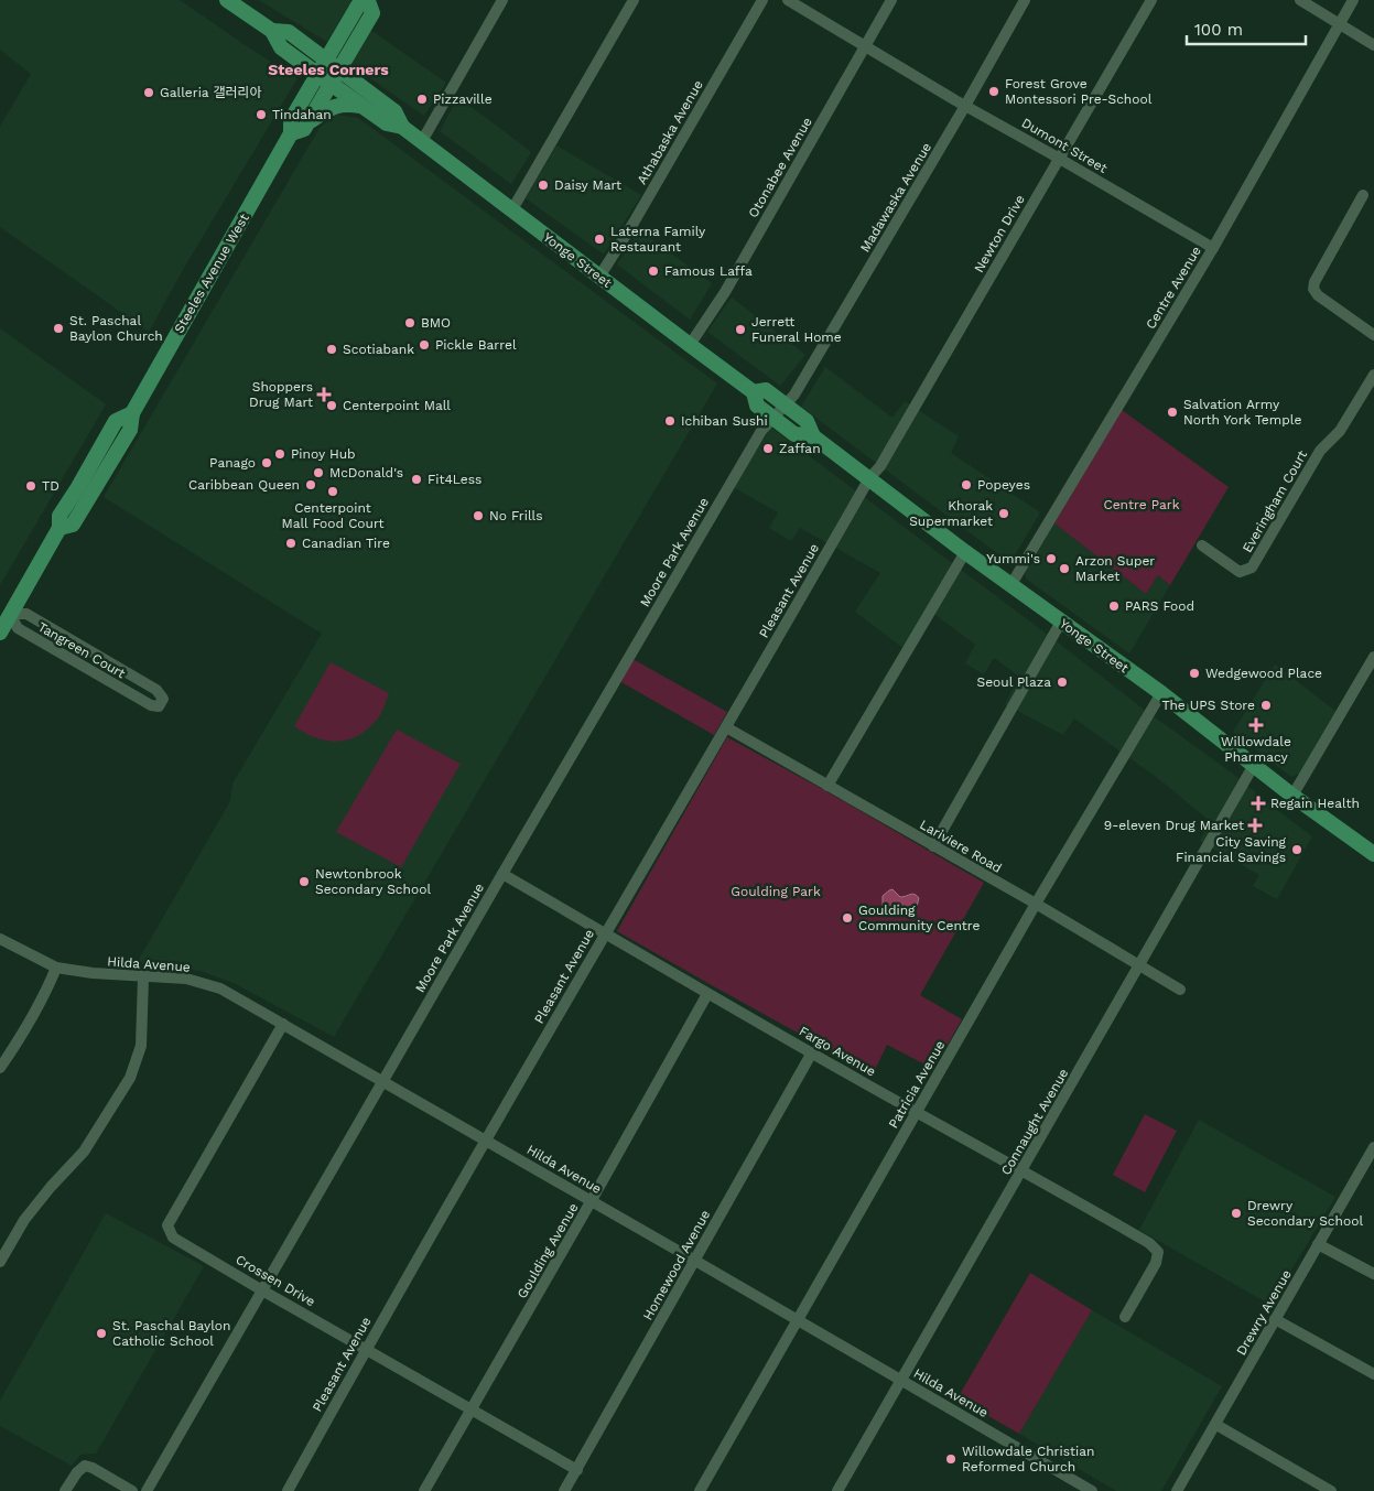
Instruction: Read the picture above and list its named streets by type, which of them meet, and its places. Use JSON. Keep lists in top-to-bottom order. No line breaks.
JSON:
{"streets":{"main road":["Yonge Street","Steeles Avenue West"],"street":["Athabaska Avenue","Dumont Street","Otonabee Avenue","Madawaska Avenue","Newton Drive","Centre Avenue","Everingham Court","Moore Park Avenue","Pleasant Avenue","Tangreen Court","Lariviere Road","Hilda Avenue","Fargo Avenue","Patricia Avenue","Connaught Avenue","Goulding Avenue","Homewood Avenue","Crossen Drive","Drewry Avenue"]},"crossings":[["Athabaska Avenue","Yonge Street"],["Dumont Street","Otonabee Avenue"],["Dumont Street","Madawaska Avenue"],["Dumont Street","Newton Drive"],["Dumont Street","Centre Avenue"],["Otonabee Avenue","Yonge Street"],["Madawaska Avenue","Yonge Street"],["Madawaska Avenue","Moore Park Avenue"],["Newton Drive","Yonge Street"],["Newton Drive","Pleasant Avenue"],["Yonge Street","Steeles Avenue West"],["Yonge Street","Centre Avenue"],["Yonge Street","Moore Park Avenue"],["Yonge Street","Pleasant Avenue"],["Yonge Street","Patricia Avenue"],["Yonge Street","Connaught Avenue"],["Steeles Avenue West","Tangreen Court"],["Moore Park Avenue","Hilda Avenue"],["Moore Park Avenue","Fargo Avenue"],["Moore Park Avenue","Crossen Drive"],["Pleasant Avenue","Lariviere Road"],["Pleasant Avenue","Hilda Avenue"],["Pleasant Avenue","Fargo Avenue"],["Pleasant Avenue","Crossen Drive"],["Lariviere Road","Patricia Avenue"],["Lariviere Road","Connaught Avenue"],["Hilda Avenue","Patricia Avenue"],["Hilda Avenue","Connaught Avenue"],["Hilda Avenue","Goulding Avenue"],["Hilda Avenue","Homewood Avenue"],["Hilda Avenue","Crossen Drive"],["Fargo Avenue","Patricia Avenue"],["Fargo Avenue","Connaught Avenue"],["Fargo Avenue","Goulding Avenue"],["Fargo Avenue","Homewood Avenue"],["Goulding Avenue","Crossen Drive"],["Homewood Avenue","Crossen Drive"]],"districts":["Steeles Corners"],"parks":["Centre Park","Goulding Park"],"places":{"other":["Forest Grove Montessori Pre-School","Galleria 갤러리아","Pizzaville","Tindahan","Daisy Mart","Laterna Family Restaurant","Famous Laffa","BMO","St. Paschal Baylon Church","Jerrett Funeral Home","Pickle Barrel","Scotiabank","Centerpoint Mall","Salvation Army North York Temple","Ichiban Sushi","Zaffan","Pinoy Hub","Panago","McDonald's","Fit4Less","Caribbean Queen","Popeyes","TD","Centerpoint Mall Food Court","Khorak Supermarket","No Frills","Canadian Tire","Yummi's","Arzon Super Market","PARS Food","Wedgewood Place","Seoul Plaza","The UPS Store","City Saving Financial Savings","Newtonbrook Secondary School","Goulding Community Centre","Drewry Secondary School","St. Paschal Baylon Catholic School","Willowdale Christian Reformed Church"],"health":["Shoppers Drug Mart","Willowdale Pharmacy","Regain Health","9-eleven Drug Market"]},"scale_bar":"100 m"}
